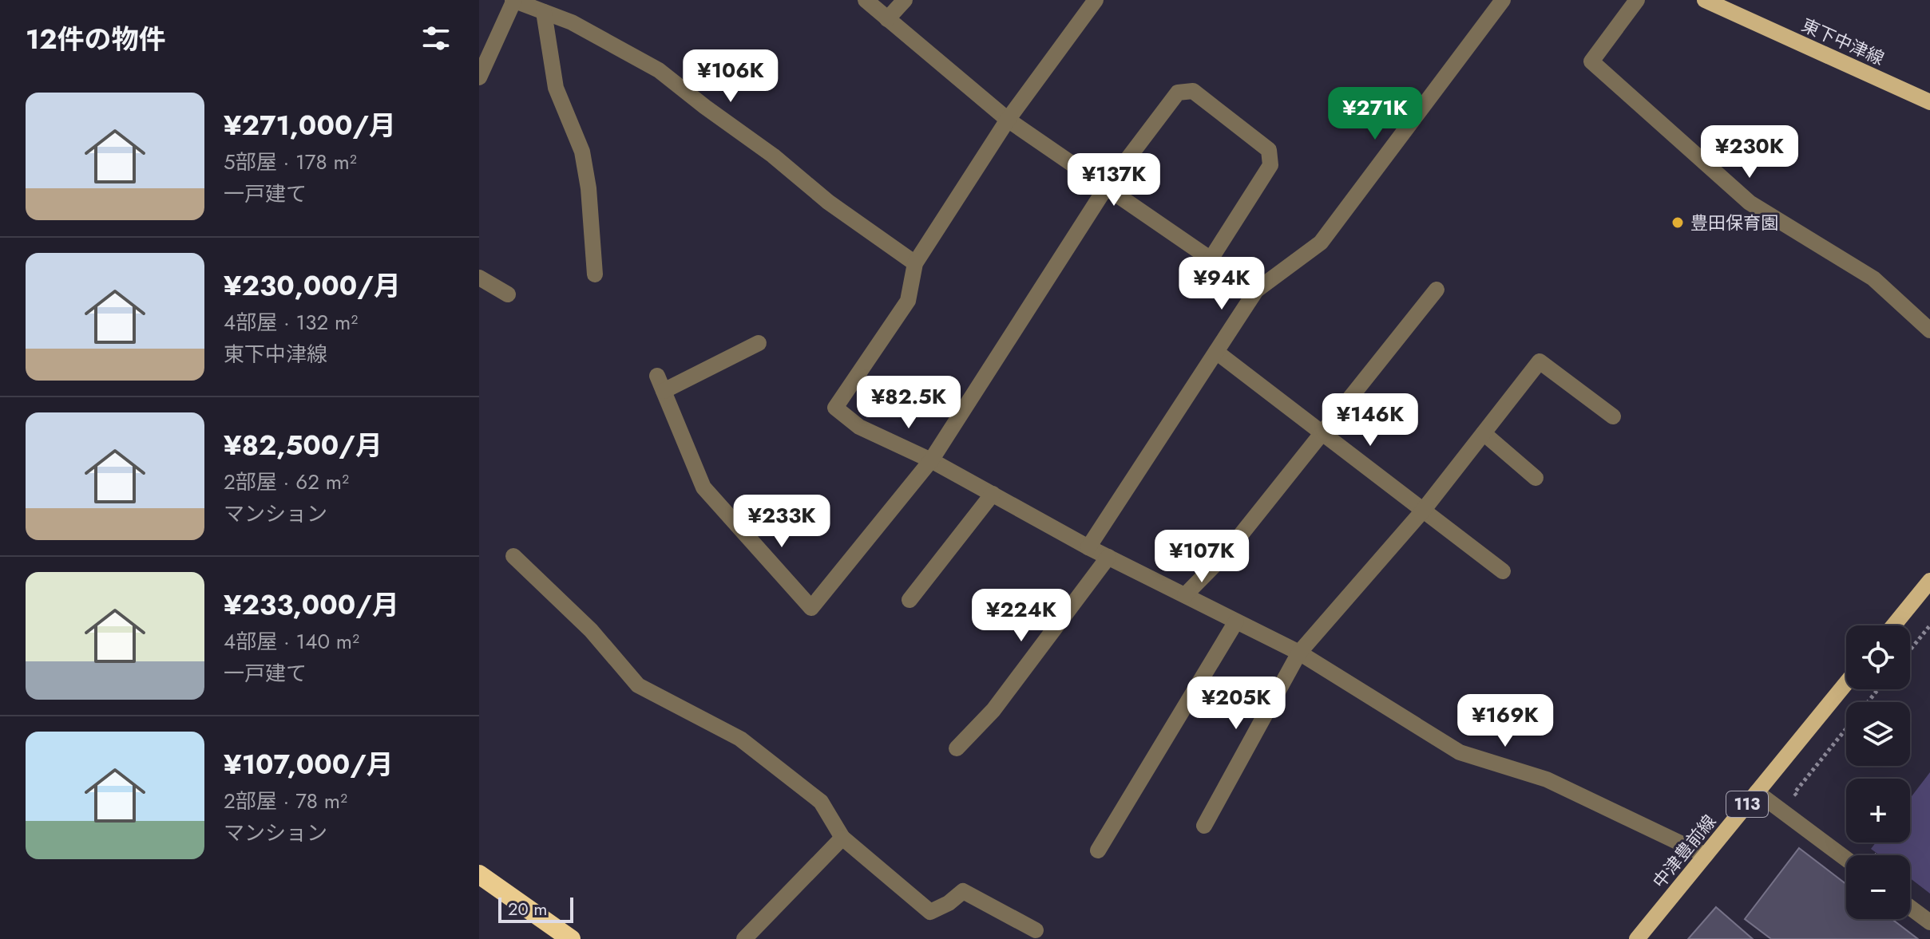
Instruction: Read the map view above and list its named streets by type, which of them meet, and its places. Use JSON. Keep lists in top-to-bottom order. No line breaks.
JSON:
{"streets":{"main road":["東下中津線","113","中津豊前線"]},"places":["豊田保育園"],"scale_bar":"20 m","page":{"heading":"12件の物件","price":["¥106K","¥271K","¥230K","¥137K","¥94K","¥82.5K","¥146K","¥233K","¥107K","¥224K","¥205K","¥169K"],"list":[{"name":"¥271,000/月","note":"5部屋 · 178 m² · 一戸建て"},{"name":"¥230,000/月","note":"4部屋 · 132 m² · 東下中津線"},{"name":"¥82,500/月","note":"2部屋 · 62 m² · マンション"},{"name":"¥233,000/月","note":"4部屋 · 140 m² · 一戸建て"},{"name":"¥107,000/月","note":"2部屋 · 78 m² · マンション"}],"map_buttons":["+","−"],"scale":"20 m"}}
